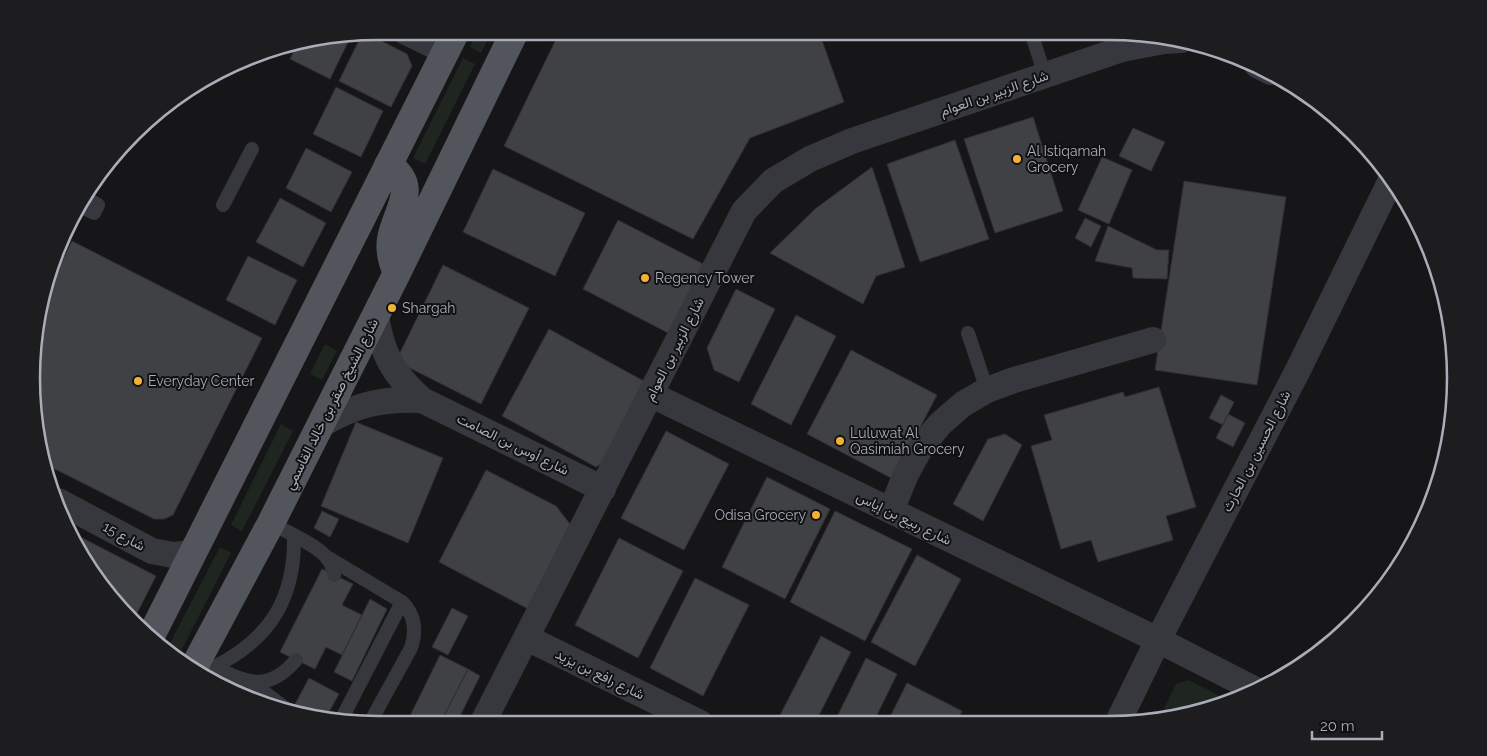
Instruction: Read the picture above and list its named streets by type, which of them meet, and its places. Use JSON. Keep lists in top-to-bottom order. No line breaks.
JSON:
{"streets":{"main road":["شارع الشيخ صقر بن خالد القاسمي"],"street":["شارع الزبير بن العوام","شارع أوس بن الصامت","شارع الحسين بن الحارث","شارع ربيع بن إياس","شارع 15","شارع رافع بن يزيد"]},"crossings":[["شارع الزبير بن العوام","شارع أوس بن الصامت"],["شارع الزبير بن العوام","شارع ربيع بن إياس"],["شارع الزبير بن العوام","شارع رافع بن يزيد"],["شارع الشيخ صقر بن خالد القاسمي","شارع أوس بن الصامت"],["شارع الحسين بن الحارث","شارع ربيع بن إياس"]],"places":["Al Istiqamah Grocery","Regency Tower","Shargah","Everyday Center","Luluwat Al Qasimiah Grocery","Odisa Grocery"],"scale_bar":"20 m"}
